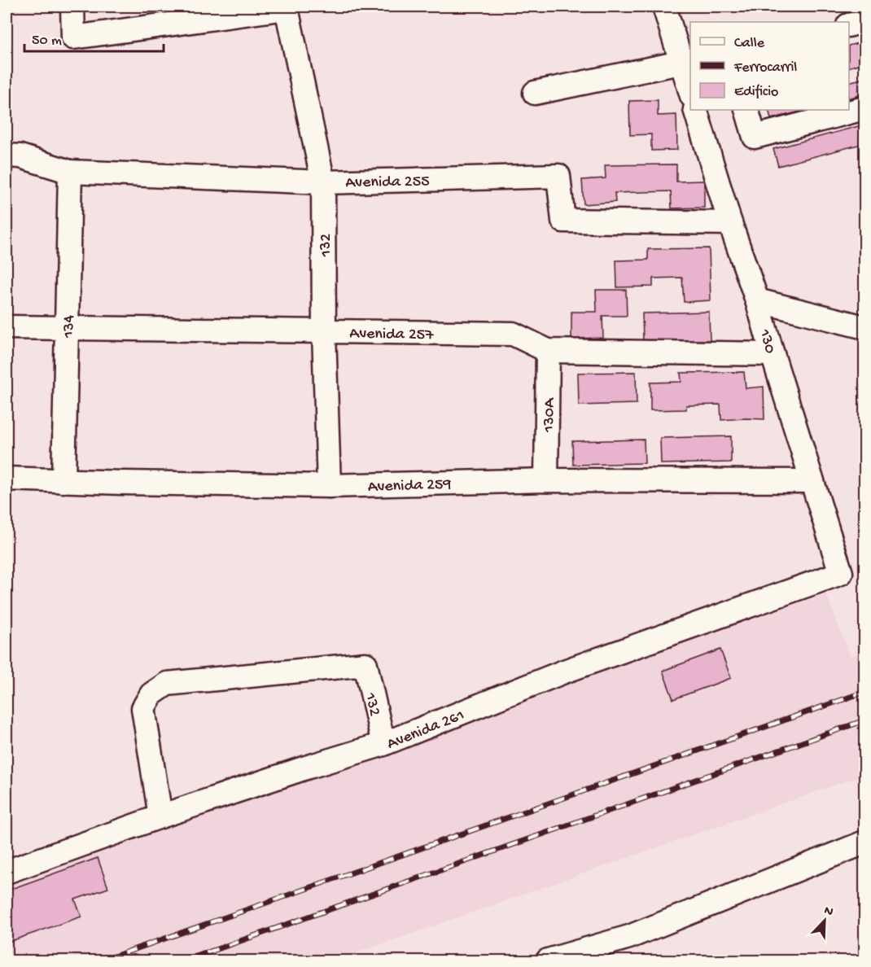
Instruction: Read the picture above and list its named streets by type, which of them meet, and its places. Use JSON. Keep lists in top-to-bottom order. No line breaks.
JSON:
{"streets":{"street":["Avenida 255","132","134","Avenida 257","130","130A","Avenida 259","Avenida 261"]},"crossings":[["Avenida 255","132"],["Avenida 255","134"],["Avenida 255","130"],["132","Avenida 257"],["132","Avenida 259"],["132","Avenida 261"],["134","Avenida 257"],["134","Avenida 259"],["Avenida 257","130"],["Avenida 257","130A"],["130","Avenida 259"],["130","Avenida 261"],["130A","Avenida 259"]],"legend":["Calle","Ferrocarril","Edificio"],"scale_bar":"50 m","north":"top right"}
